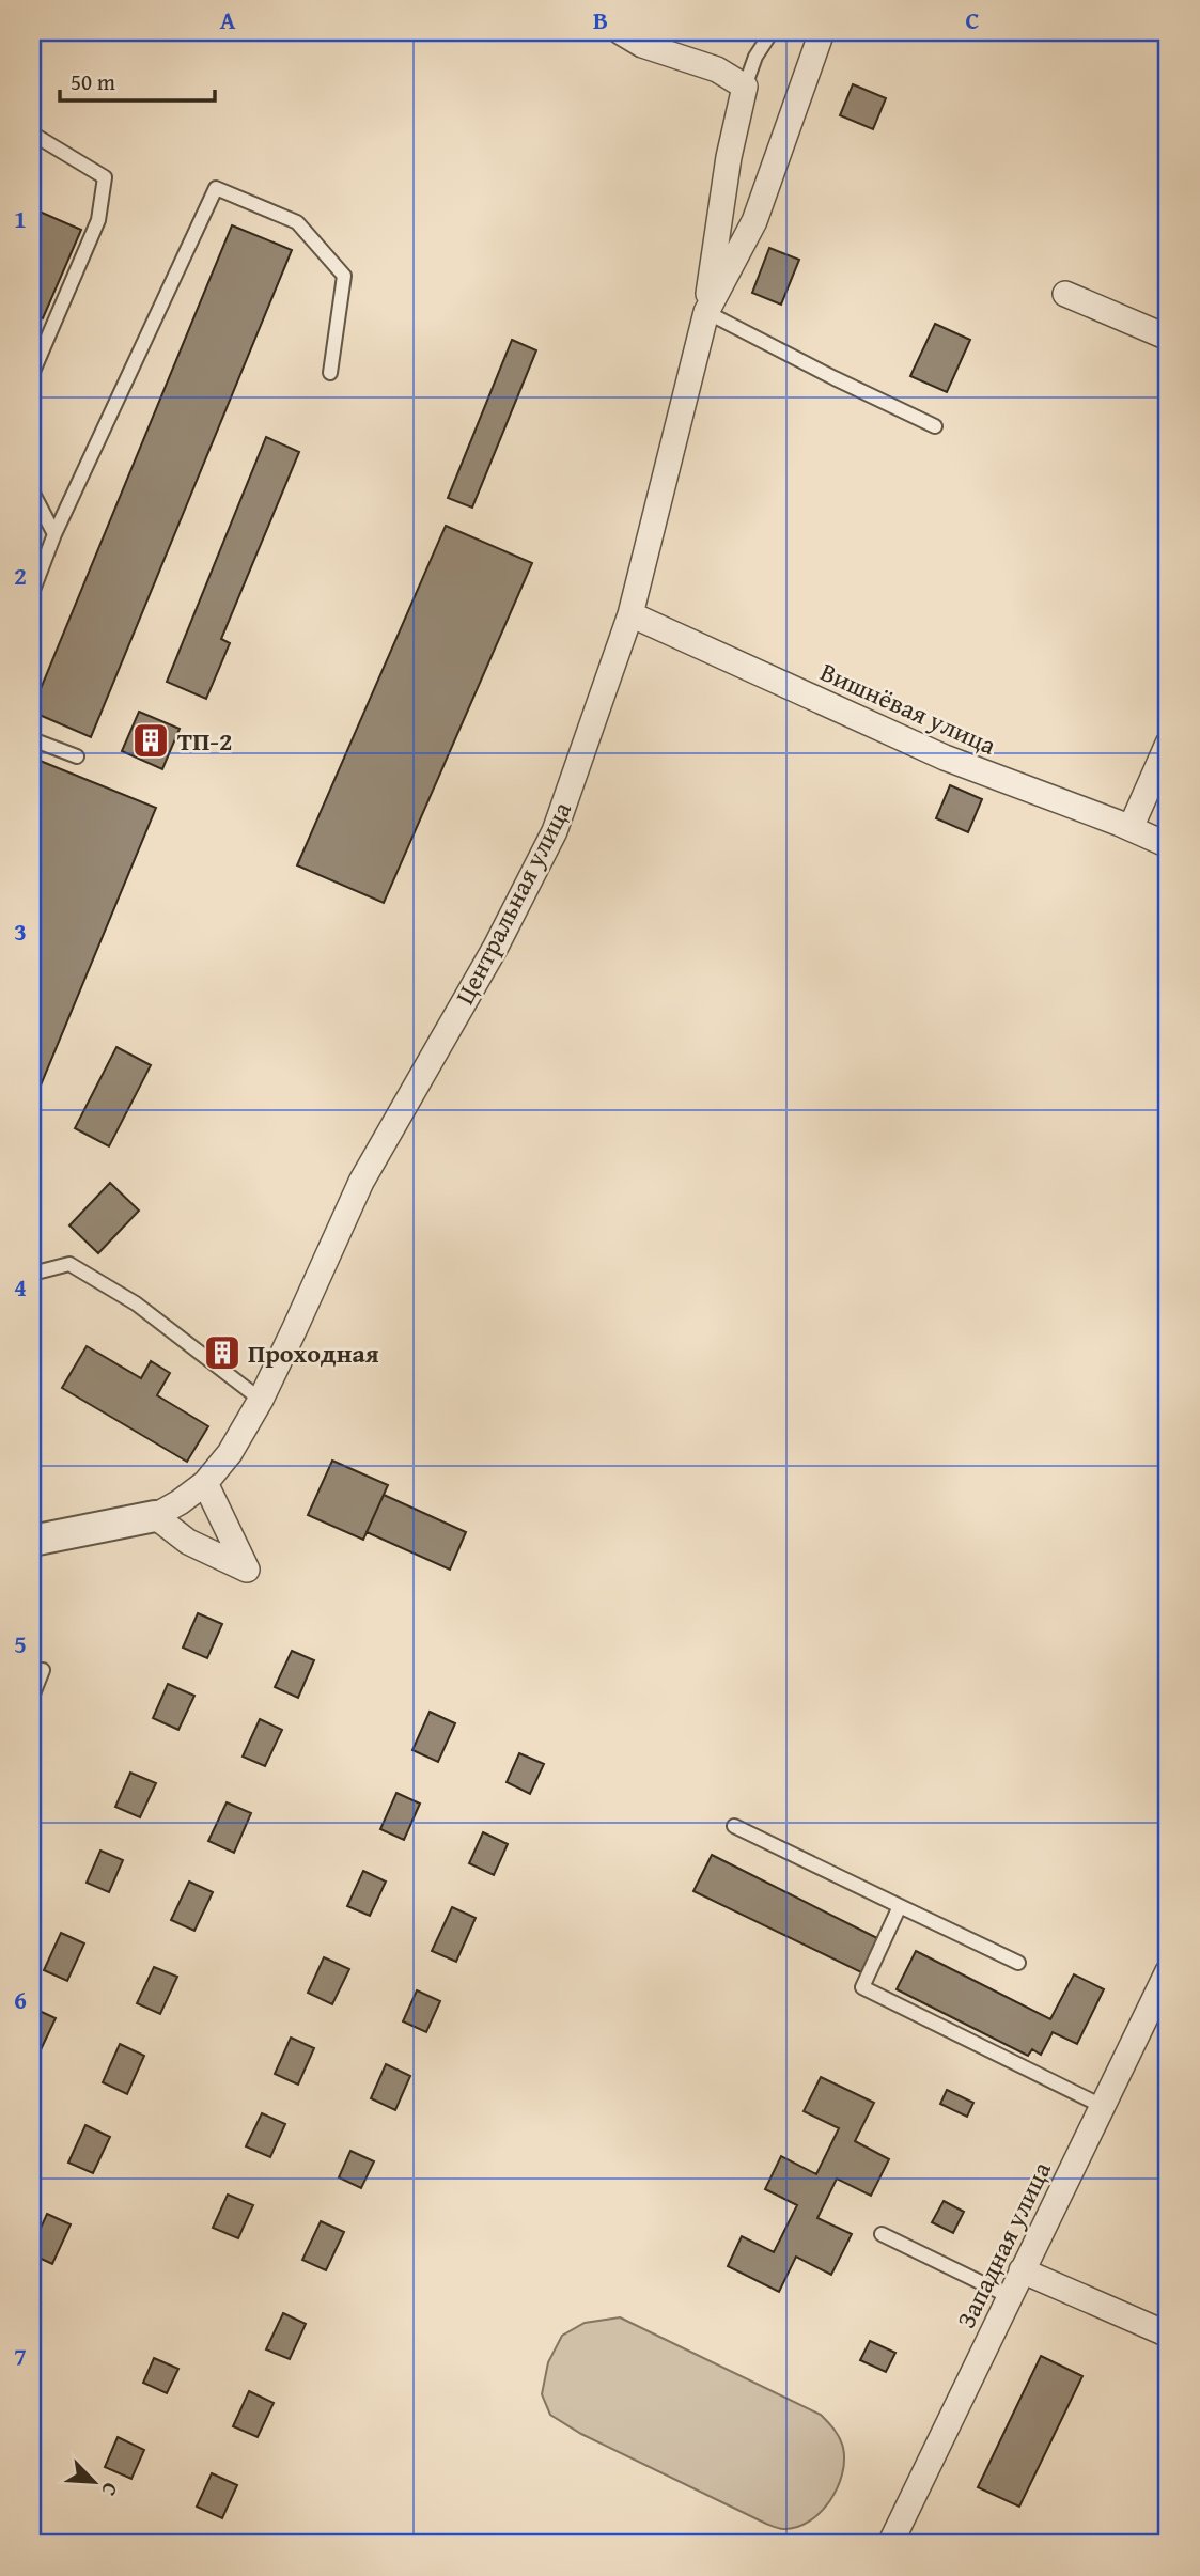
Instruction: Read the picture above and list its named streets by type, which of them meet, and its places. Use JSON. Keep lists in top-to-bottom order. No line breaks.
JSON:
{"streets":{"street":["Вишнёвая улица","Центральная улица","Западная улица"]},"crossings":[["Вишнёвая улица","Центральная улица"]],"places":{"building":["ТП-2","Проходная"]},"scale_bar":"50 m","north":"bottom right","grid":{"columns":["A","B","C"],"rows":["1","2","3","4","5","6","7"]}}
